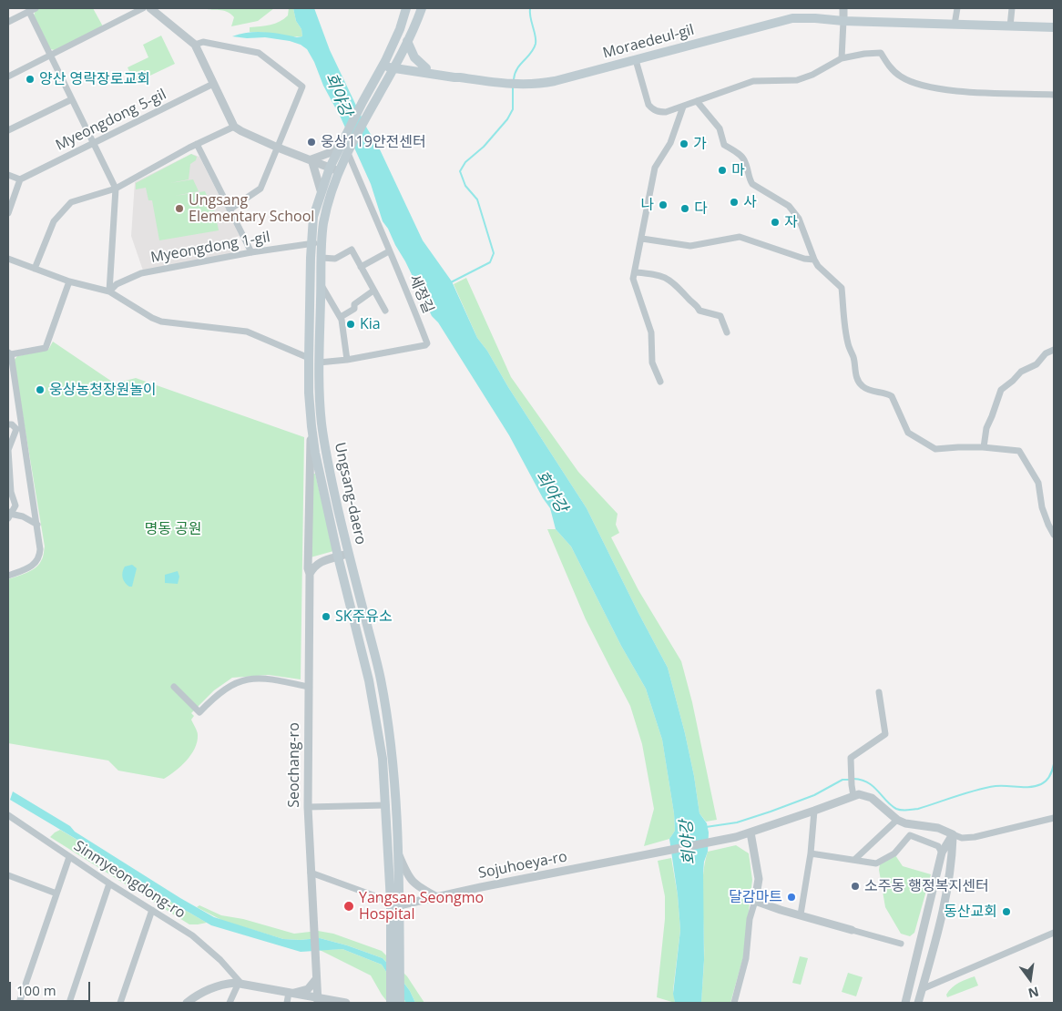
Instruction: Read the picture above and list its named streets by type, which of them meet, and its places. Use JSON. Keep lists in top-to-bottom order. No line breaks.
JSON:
{"streets":{"main road":["Moraedeul-gil","Ungsang-daero"],"street":["Myeongdong 5-gil","Myeongdong 1-gil","세정길","Seochang-ro","Sojuhoeya-ro","Sinmyeongdong-ro"]},"crossings":[["Moraedeul-gil","Ungsang-daero"],["Myeongdong 1-gil","Ungsang-daero"],["세정길","Ungsang-daero"],["Ungsang-daero","Seochang-ro"],["Ungsang-daero","Sojuhoeya-ro"]],"water":["회야강"],"parks":["명동 공원"],"places":["양산 영락장로교회","웅상119안전센터","가","마","사","나","Ungsang Elementary School","다","자","Kia","웅상농청장원놀이","SK주유소","소주동 행정복지센터","달감마트","Yangsan Seongmo Hospital","동산교회"],"scale_bar":"100 m","north":"bottom"}
